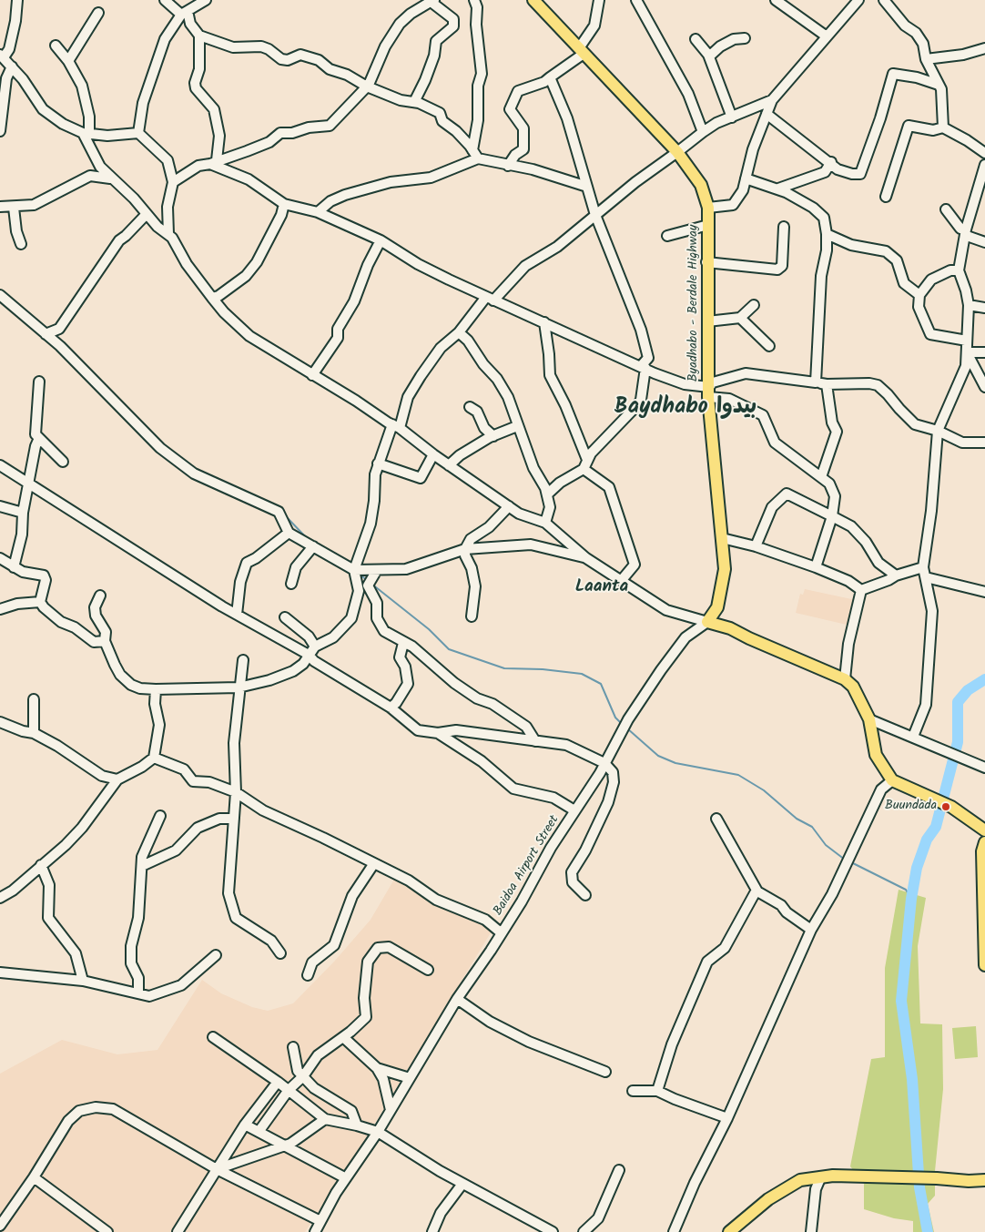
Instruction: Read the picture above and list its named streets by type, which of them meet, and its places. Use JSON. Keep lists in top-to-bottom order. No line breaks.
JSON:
{"streets":{"main road":["Byadhabo - Berdale Highway"],"street":["Baidoa Airport Street"]},"crossings":[["Byadhabo - Berdale Highway","Baidoa Airport Street"]],"districts":["Baydhabo بيدوا","Laanta"],"places":["Buundada"]}
